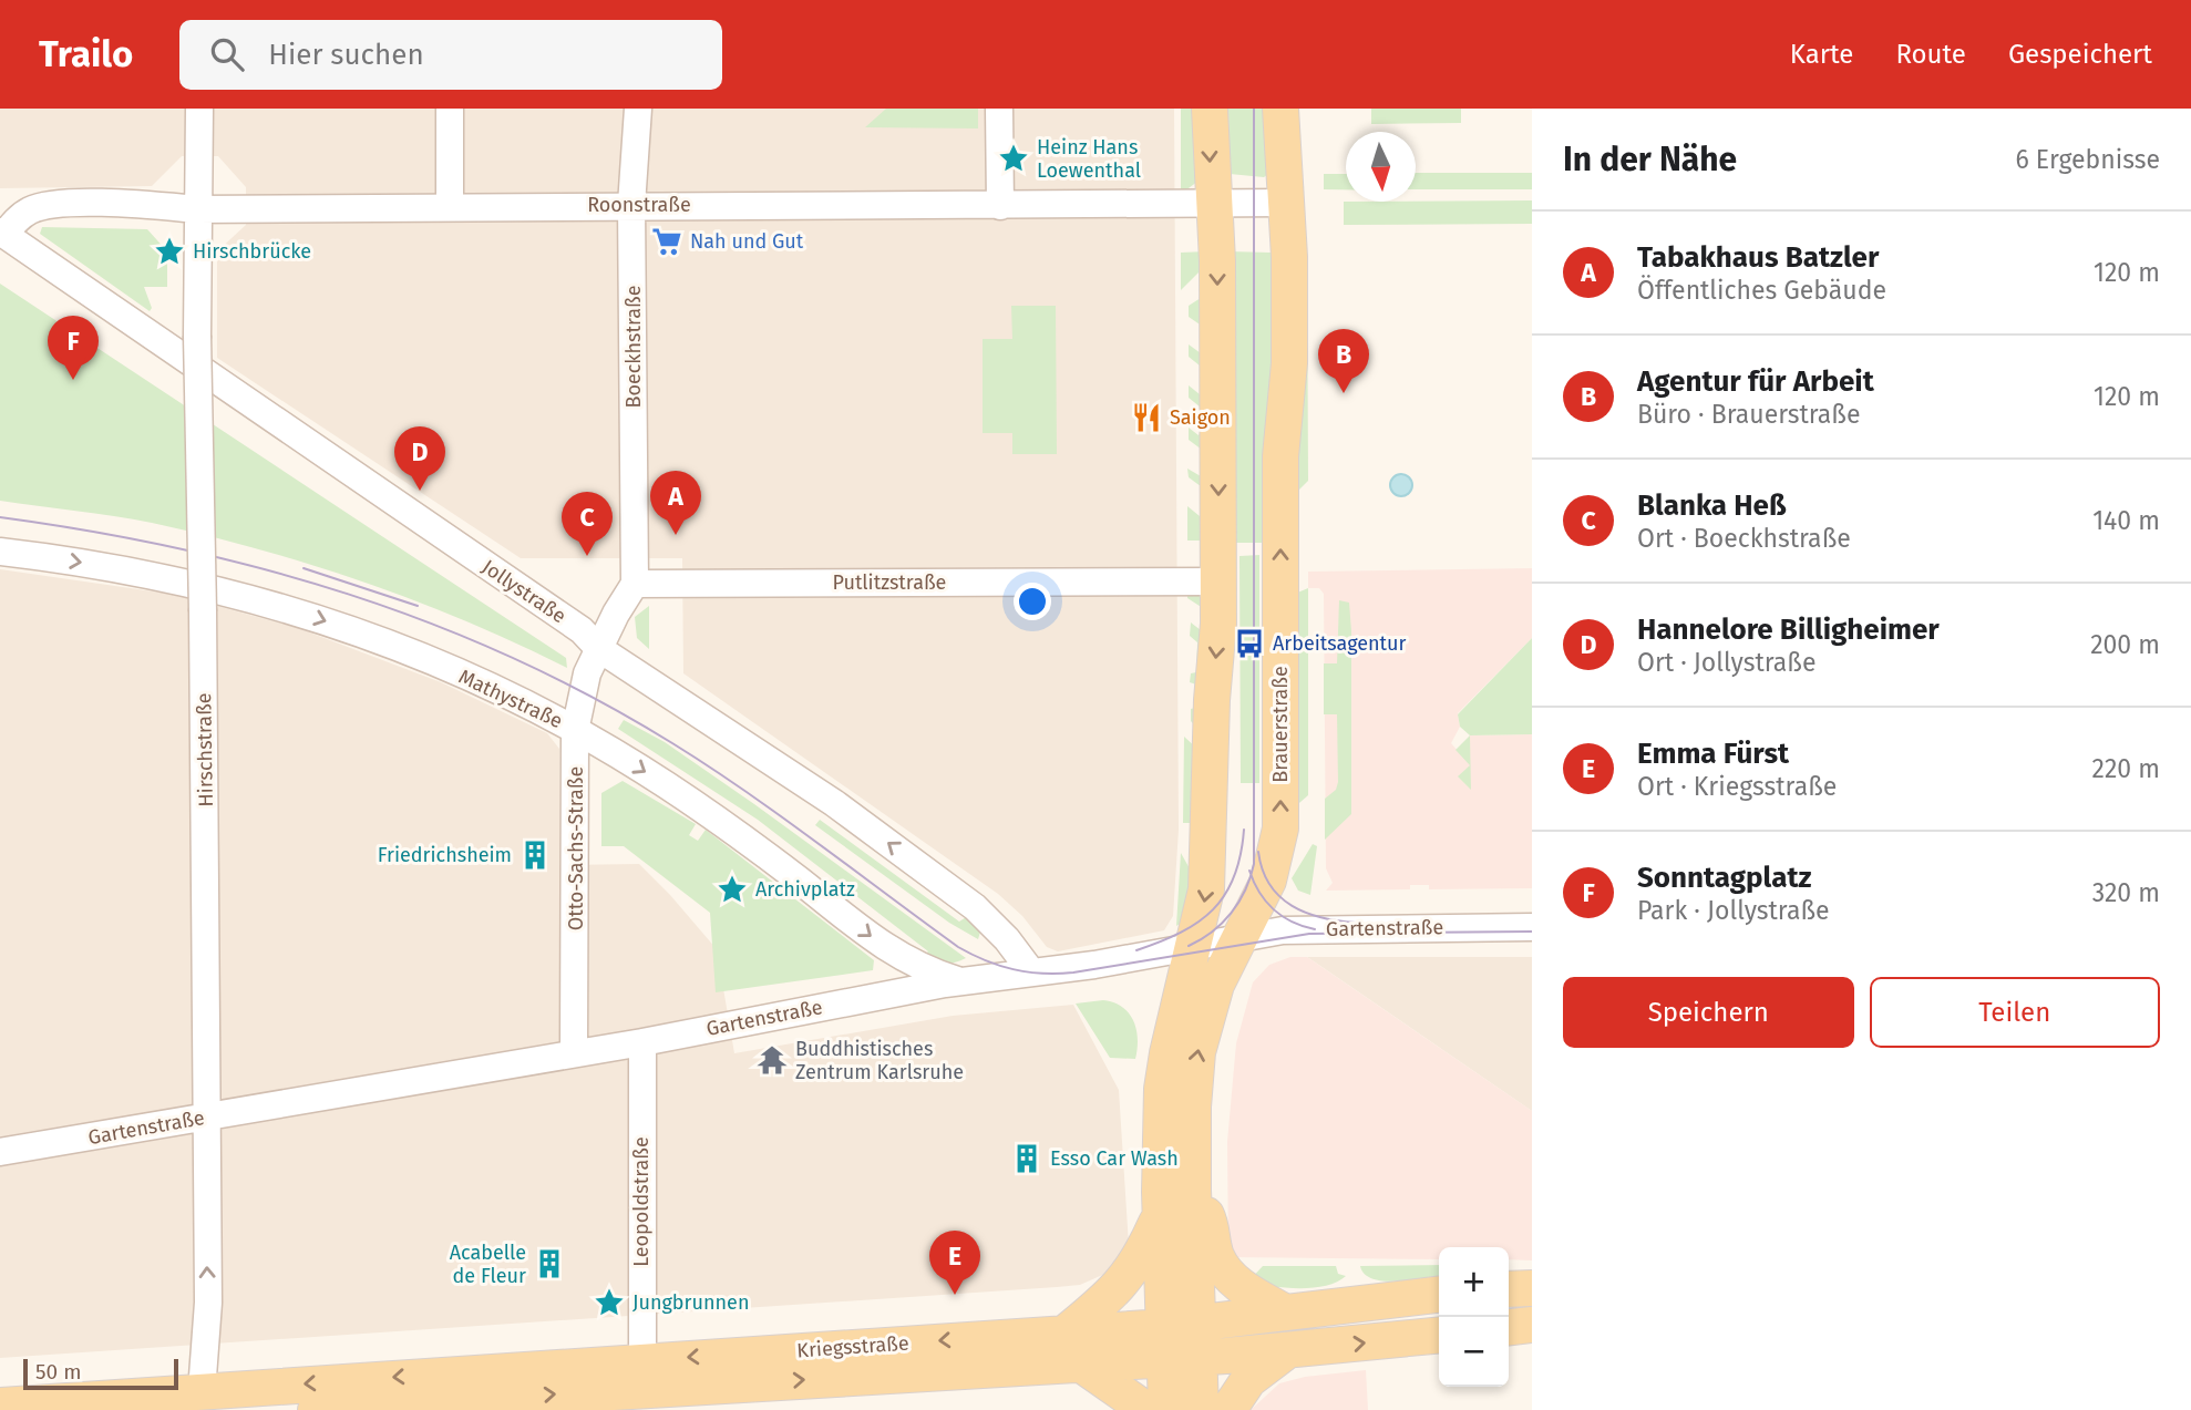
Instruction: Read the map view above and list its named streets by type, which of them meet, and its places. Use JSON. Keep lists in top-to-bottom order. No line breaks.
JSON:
{"streets":{"main road":["Brauerstraße","Kriegsstraße"],"street":["Roonstraße","Boeckhstraße","Putlitzstraße","Jollystraße","Mathystraße","Hirschstraße","Otto-Sachs-Straße","Gartenstraße","Leopoldstraße"]},"crossings":[["Roonstraße","Boeckhstraße"],["Roonstraße","Jollystraße"],["Roonstraße","Brauerstraße"],["Roonstraße","Hirschstraße"],["Boeckhstraße","Putlitzstraße"],["Jollystraße","Otto-Sachs-Straße"],["Jollystraße","Gartenstraße"],["Mathystraße","Otto-Sachs-Straße"],["Mathystraße","Gartenstraße"],["Brauerstraße","Gartenstraße"],["Brauerstraße","Kriegsstraße"],["Hirschstraße","Gartenstraße"],["Hirschstraße","Kriegsstraße"],["Otto-Sachs-Straße","Gartenstraße"],["Gartenstraße","Leopoldstraße"],["Leopoldstraße","Kriegsstraße"]],"one_way":["Jollystraße","Mathystraße"],"places":{"place":["Heinz Hans Loewenthal","Hirschbrücke","Archivplatz","Jungbrunnen"],"supermarket":["Nah und Gut"],"restaurant":["Saigon"],"bus stop":["Arbeitsagentur"],"building":["Friedrichsheim","Esso Car Wash","Acabelle de Fleur"],"temple":["Buddhistisches Zentrum Karlsruhe"]},"scale_bar":"50 m","north":"bottom","page":{"header":"Trailo","search":"Hier suchen","nav":["Karte","Route","Gespeichert"],"heading":["In der Nähe","6 Ergebnisse"],"list":[{"mark":"A","name":"Tabakhaus Batzler","note":"Öffentliches Gebäude","value":"120 m"},{"mark":"B","name":"Agentur für Arbeit","note":"Büro · Brauerstraße","value":"120 m"},{"mark":"C","name":"Blanka Heß","note":"Ort · Boeckhstraße","value":"140 m"},{"mark":"D","name":"Hannelore Billigheimer","note":"Ort · Jollystraße","value":"200 m"},{"mark":"E","name":"Emma Fürst","note":"Ort · Kriegsstraße","value":"220 m"},{"mark":"F","name":"Sonntagplatz","note":"Park · Jollystraße","value":"320 m"}],"pins":["F","B","D","A","C","E"],"buttons":["Speichern","Teilen"],"map_buttons":["+","−"],"scale":"50 m"}}
